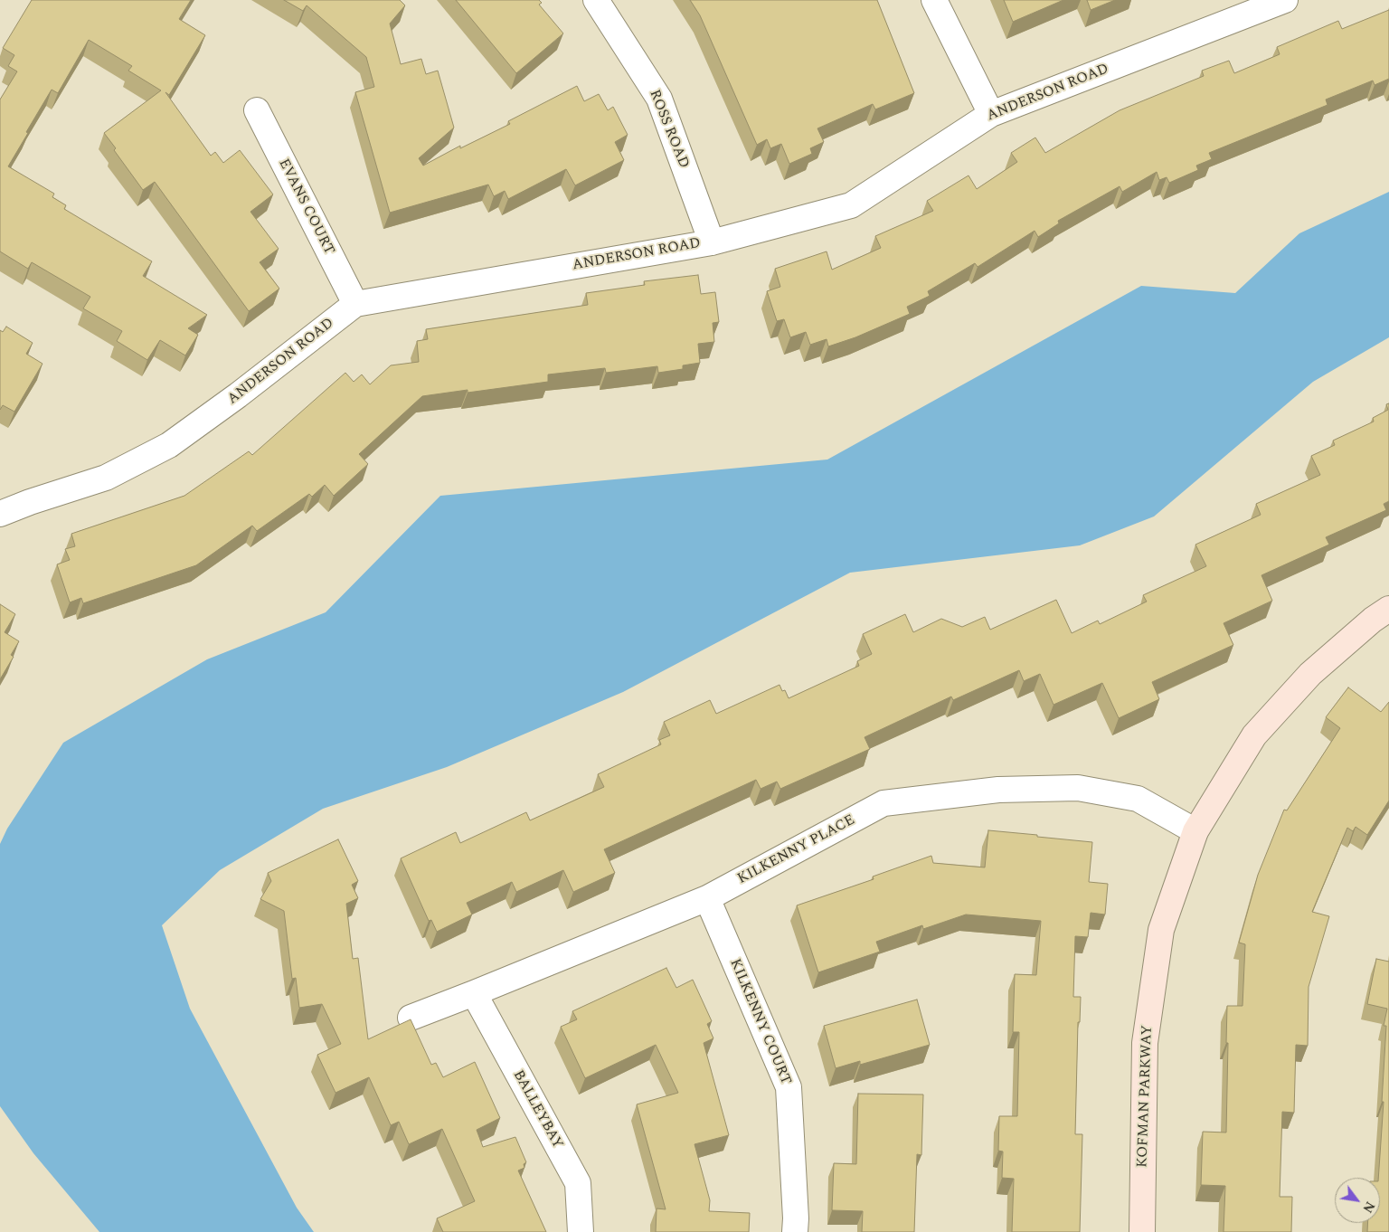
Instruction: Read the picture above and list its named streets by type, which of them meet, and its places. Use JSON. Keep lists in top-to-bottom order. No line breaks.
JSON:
{"streets":{"street":["ANDERSON ROAD","ROSS ROAD","EVANS COURT","KILKENNY PLACE","KILKENNY COURT","KOFMAN PARKWAY","BALLEYBAY"]},"crossings":[["ANDERSON ROAD","ROSS ROAD"],["ANDERSON ROAD","EVANS COURT"],["KILKENNY PLACE","KILKENNY COURT"],["KILKENNY PLACE","KOFMAN PARKWAY"],["KILKENNY PLACE","BALLEYBAY"]],"north":"bottom right"}
